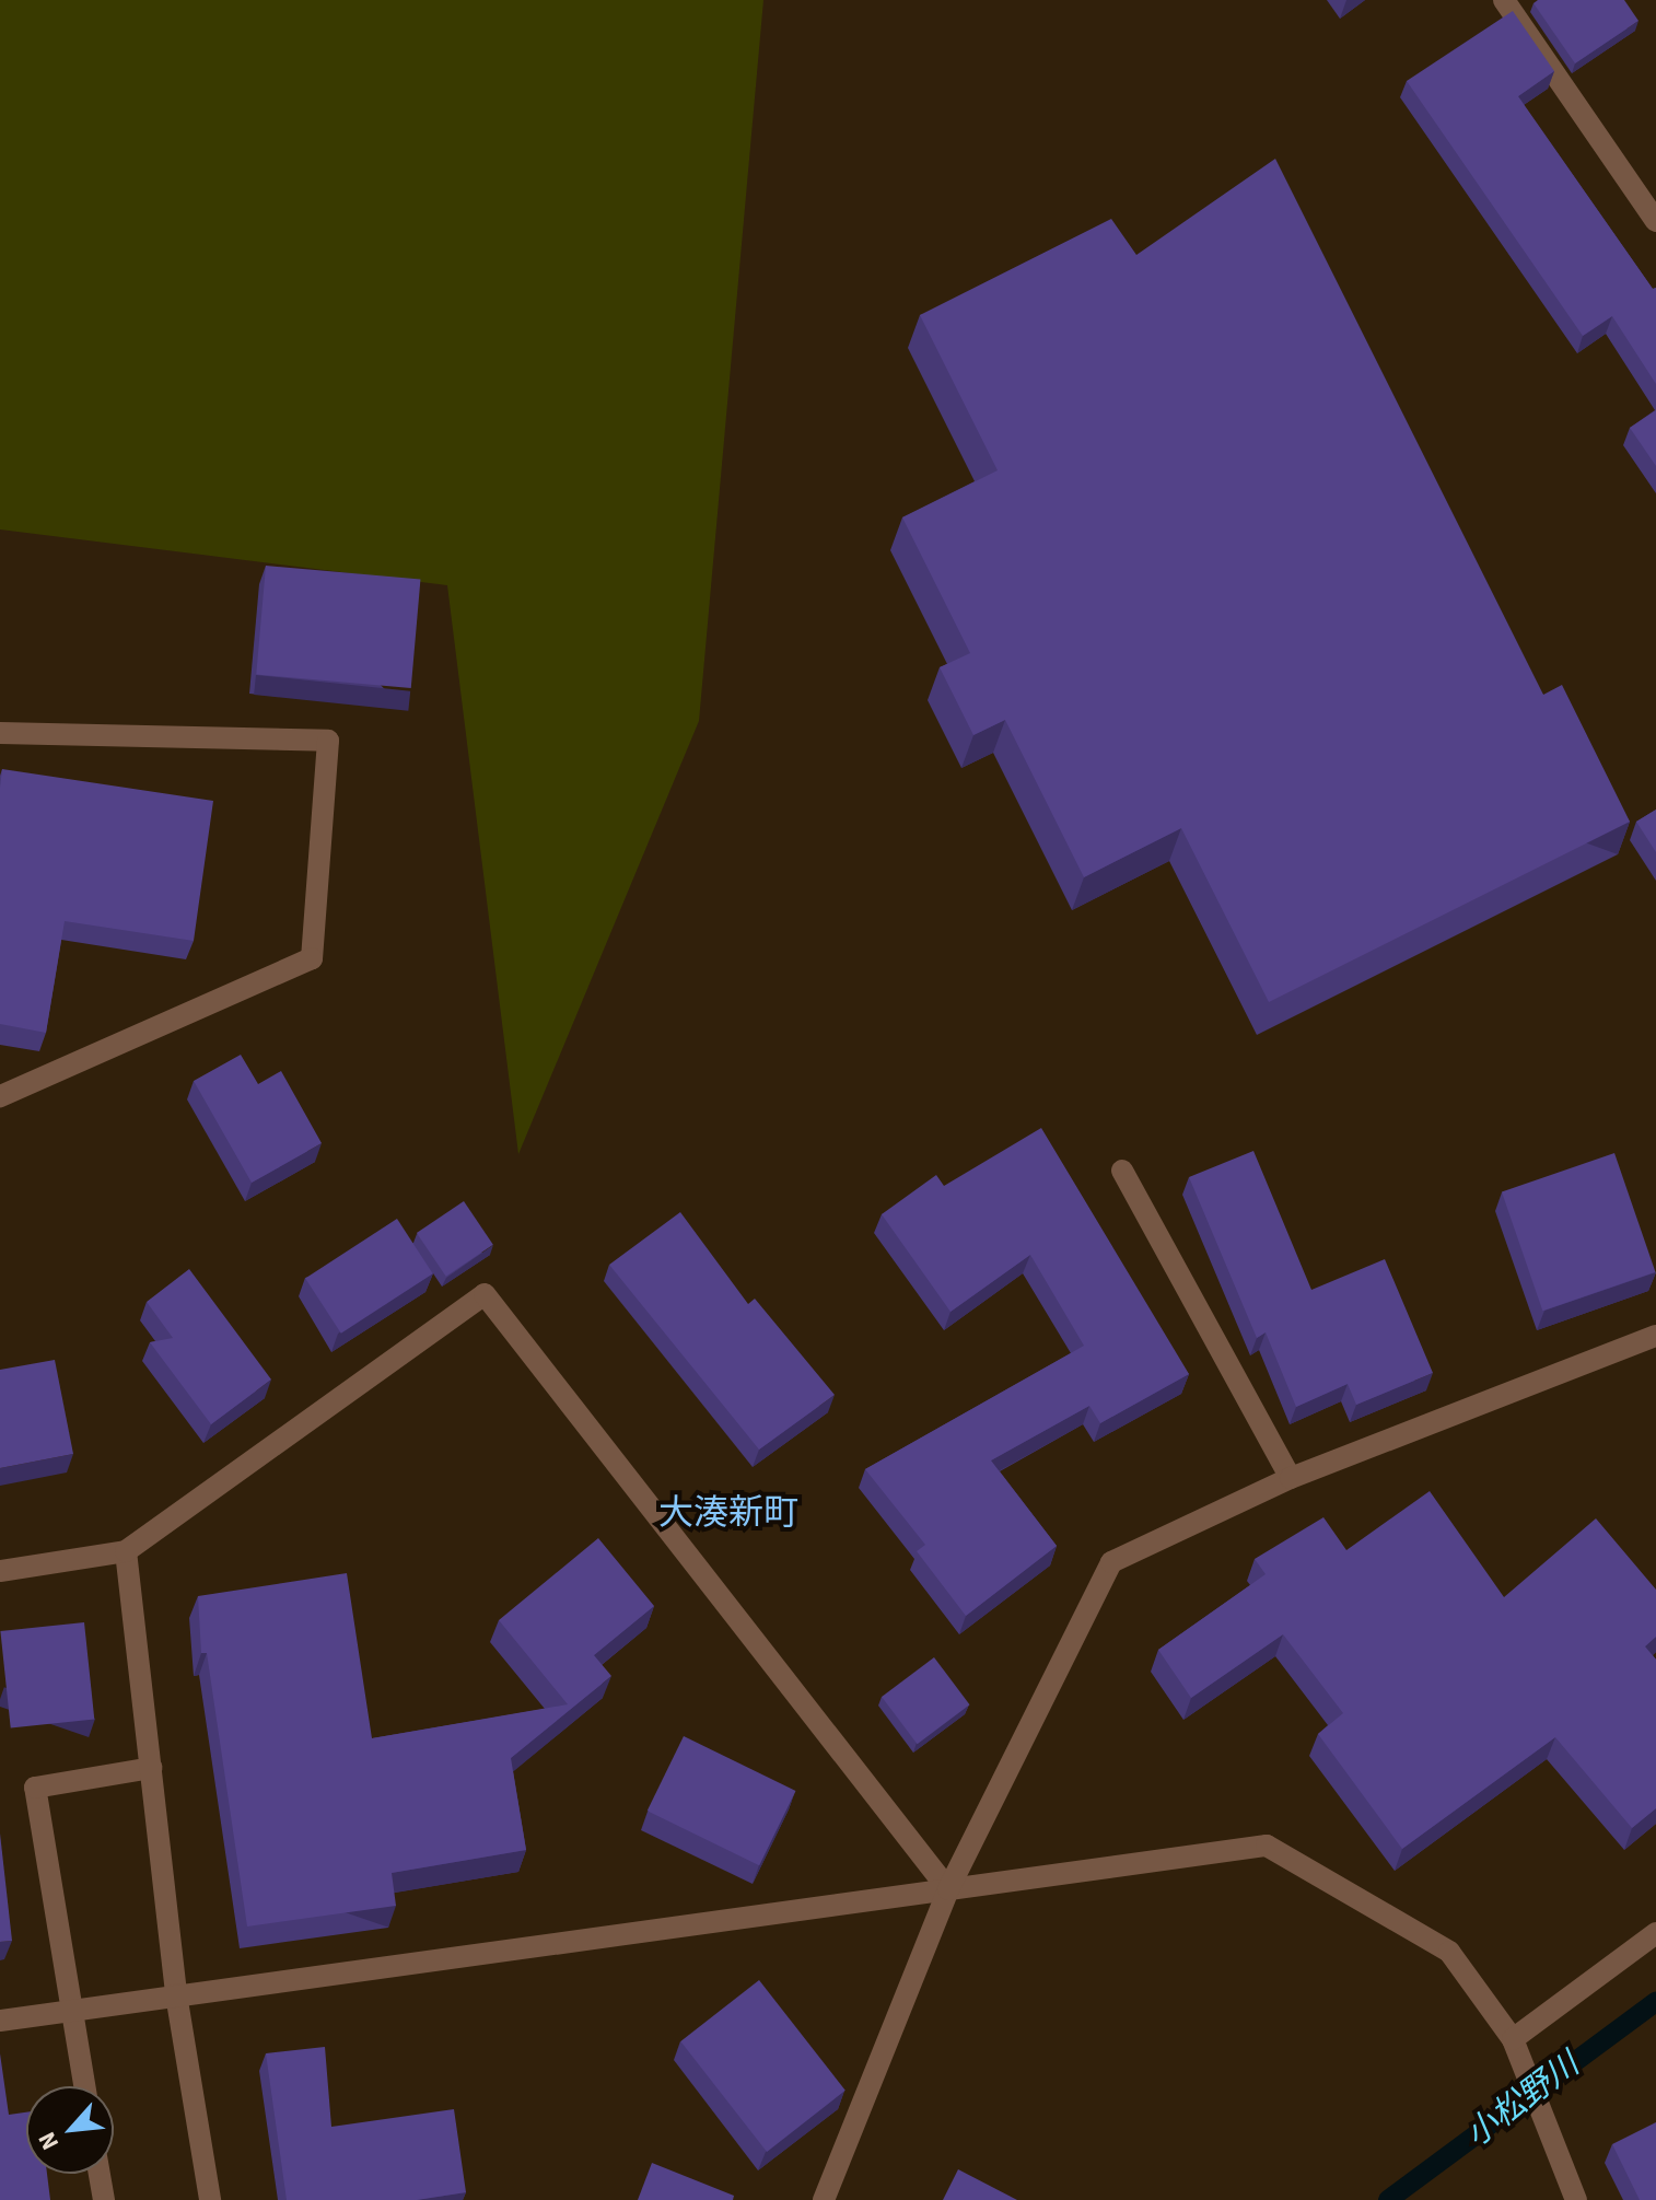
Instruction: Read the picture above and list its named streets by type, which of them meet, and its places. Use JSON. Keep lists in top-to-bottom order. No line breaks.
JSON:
{"districts":["大湊新町"],"water":["小松野川"],"north":"bottom left"}
